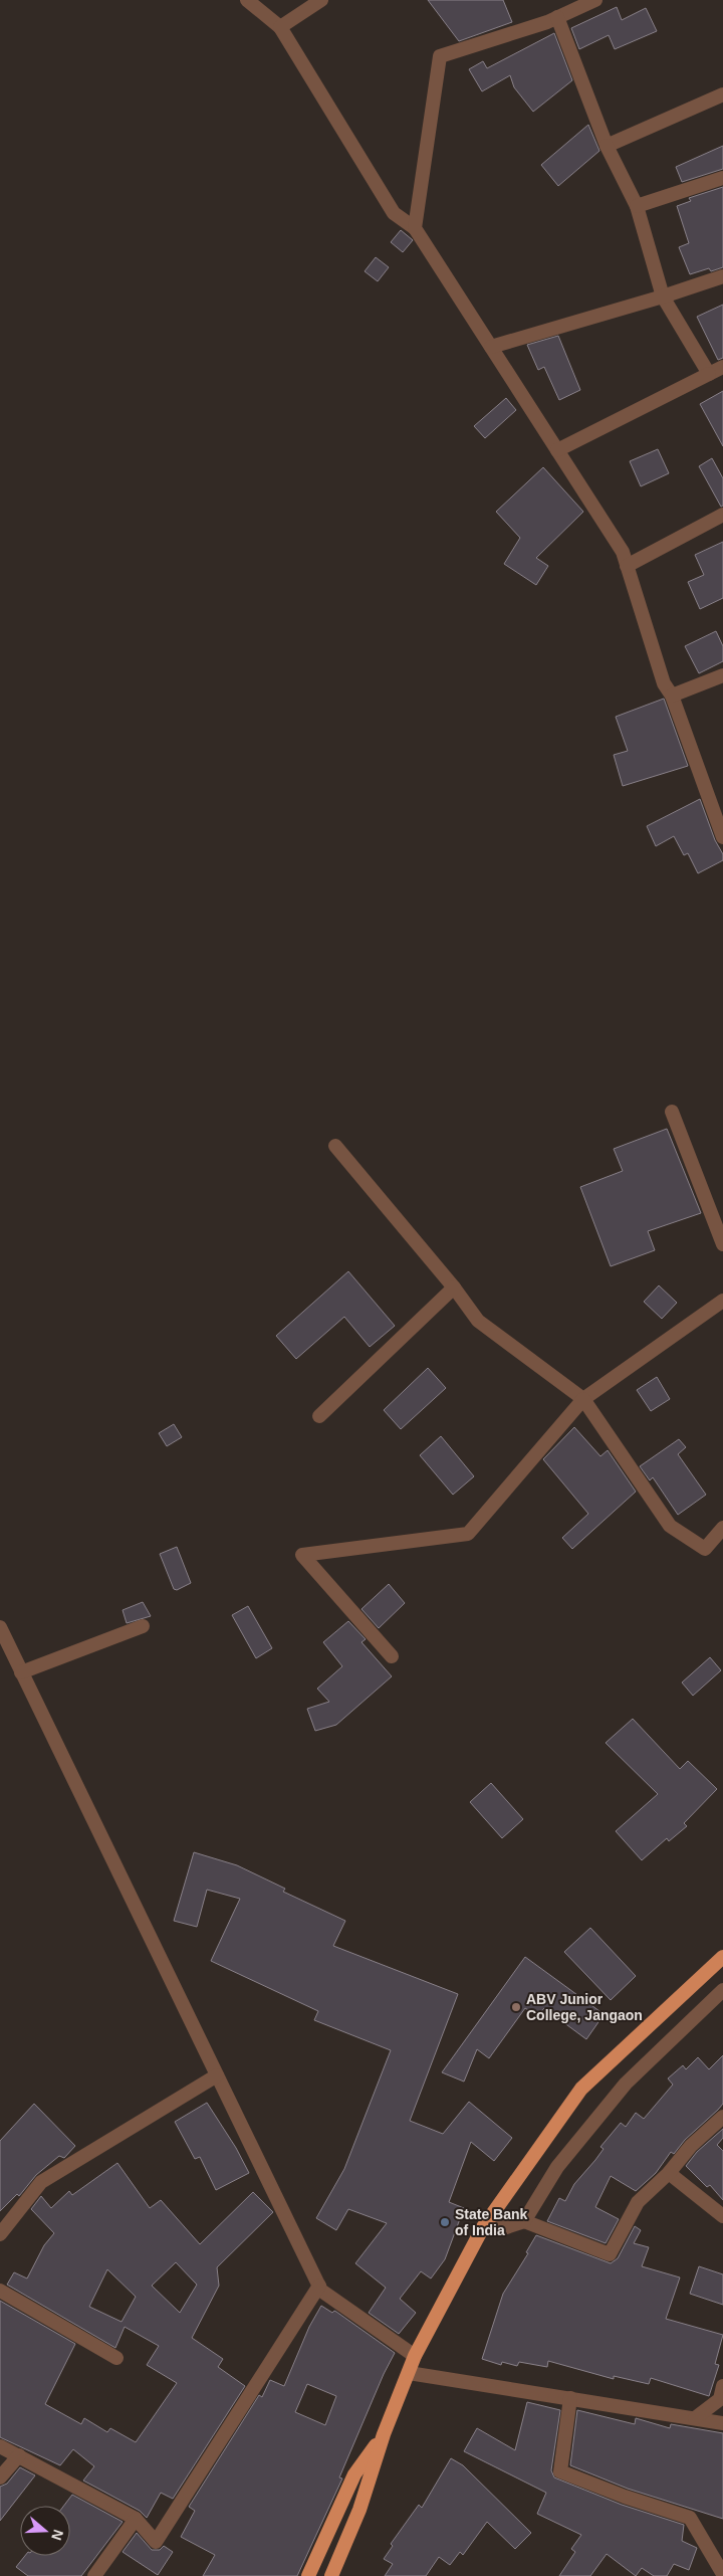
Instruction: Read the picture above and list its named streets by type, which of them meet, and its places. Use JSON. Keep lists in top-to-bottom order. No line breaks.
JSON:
{"places":["ABV Junior College, Jangaon","State Bank of India"],"north":"right"}
